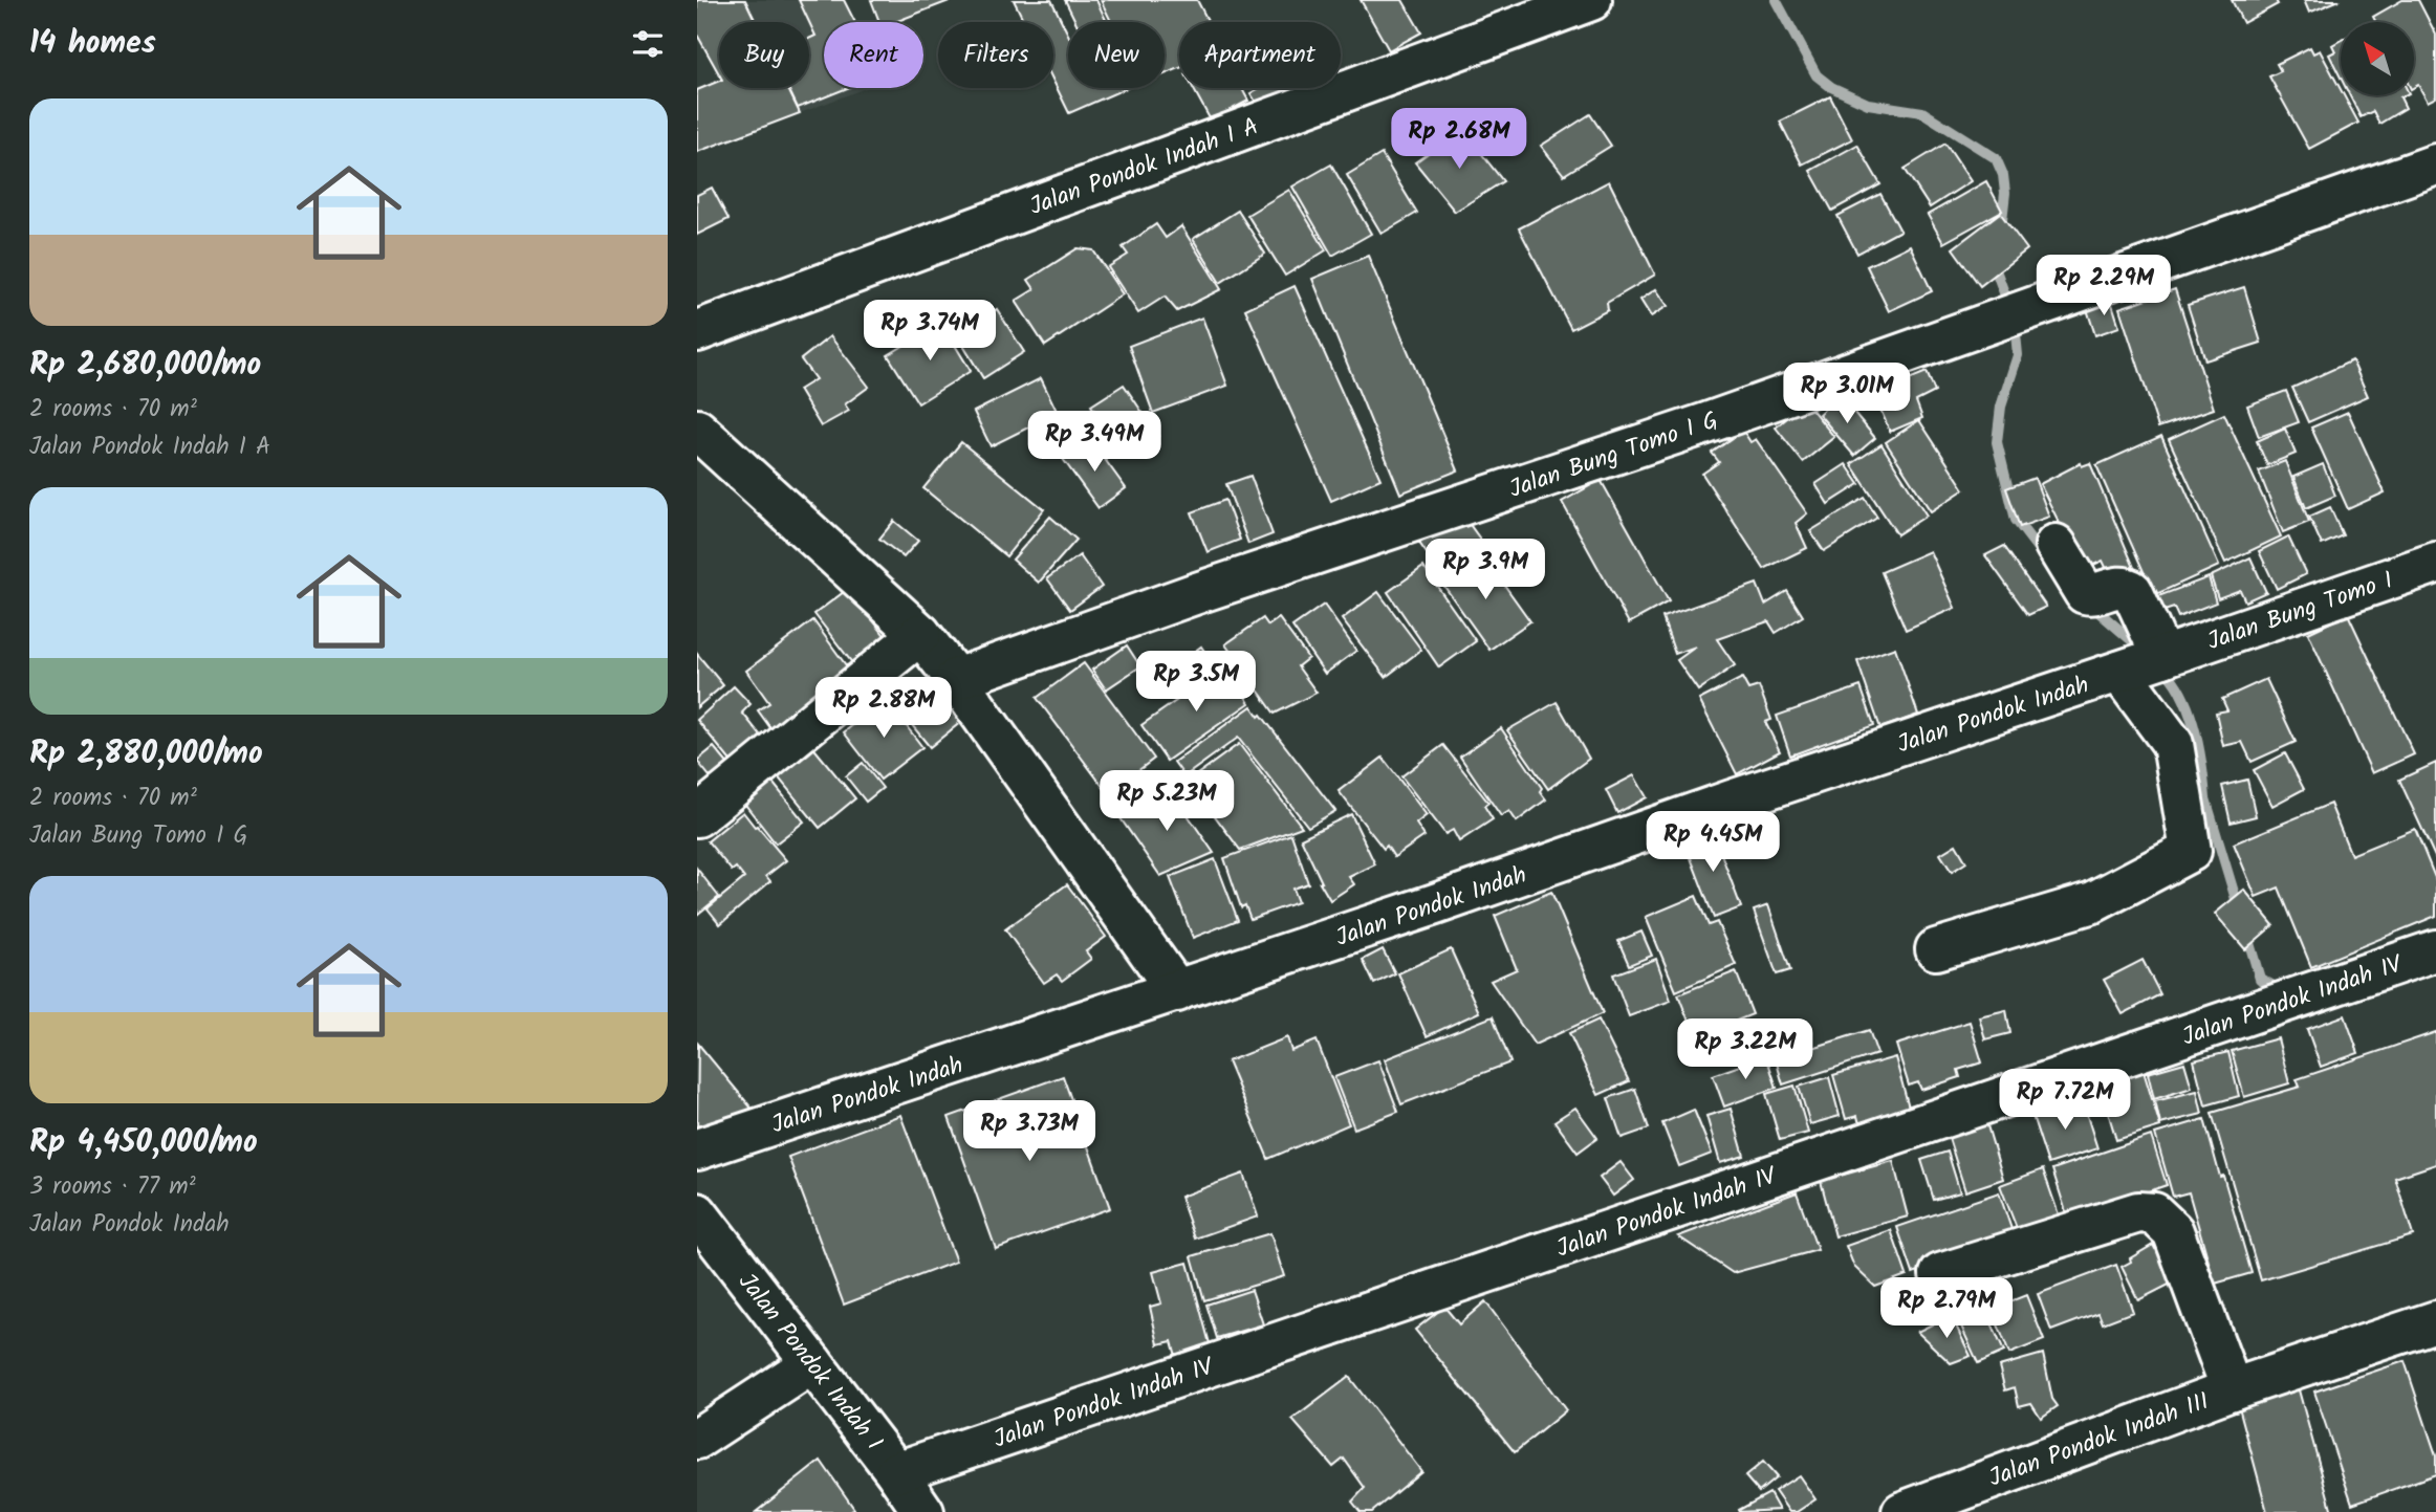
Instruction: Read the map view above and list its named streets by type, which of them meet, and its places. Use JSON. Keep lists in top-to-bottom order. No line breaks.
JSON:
{"streets":{"street":["Jalan Pondok Indah I A","Jalan Bung Tomo I G","Jalan Bung Tomo I","Jalan Pondok Indah","Jalan Pondok Indah IV","Jalan Pondok Indah I","Jalan Pondok Indah III"]},"crossings":[["Jalan Bung Tomo I","Jalan Pondok Indah"],["Jalan Pondok Indah IV","Jalan Pondok Indah I"]],"north":"top left","page":{"heading":"14 homes","chip":["Buy","Rent","Filters","New","Apartment"],"list":[{"name":"Rp 2,680,000/mo","note":"2 rooms · 70 m² · Jalan Pondok Indah I A"},{"name":"Rp 2,880,000/mo","note":"2 rooms · 70 m² · Jalan Bung Tomo I G"},{"name":"Rp 4,450,000/mo","note":"3 rooms · 77 m² · Jalan Pondok Indah"}],"price":["Rp 2.68M","Rp 2.29M","Rp 3.74M","Rp 3.01M","Rp 3.49M","Rp 3.9M","Rp 3.5M","Rp 2.88M","Rp 5.23M","Rp 4.45M","Rp 3.22M","Rp 7.72M","Rp 3.73M","Rp 2.79M"]}}
